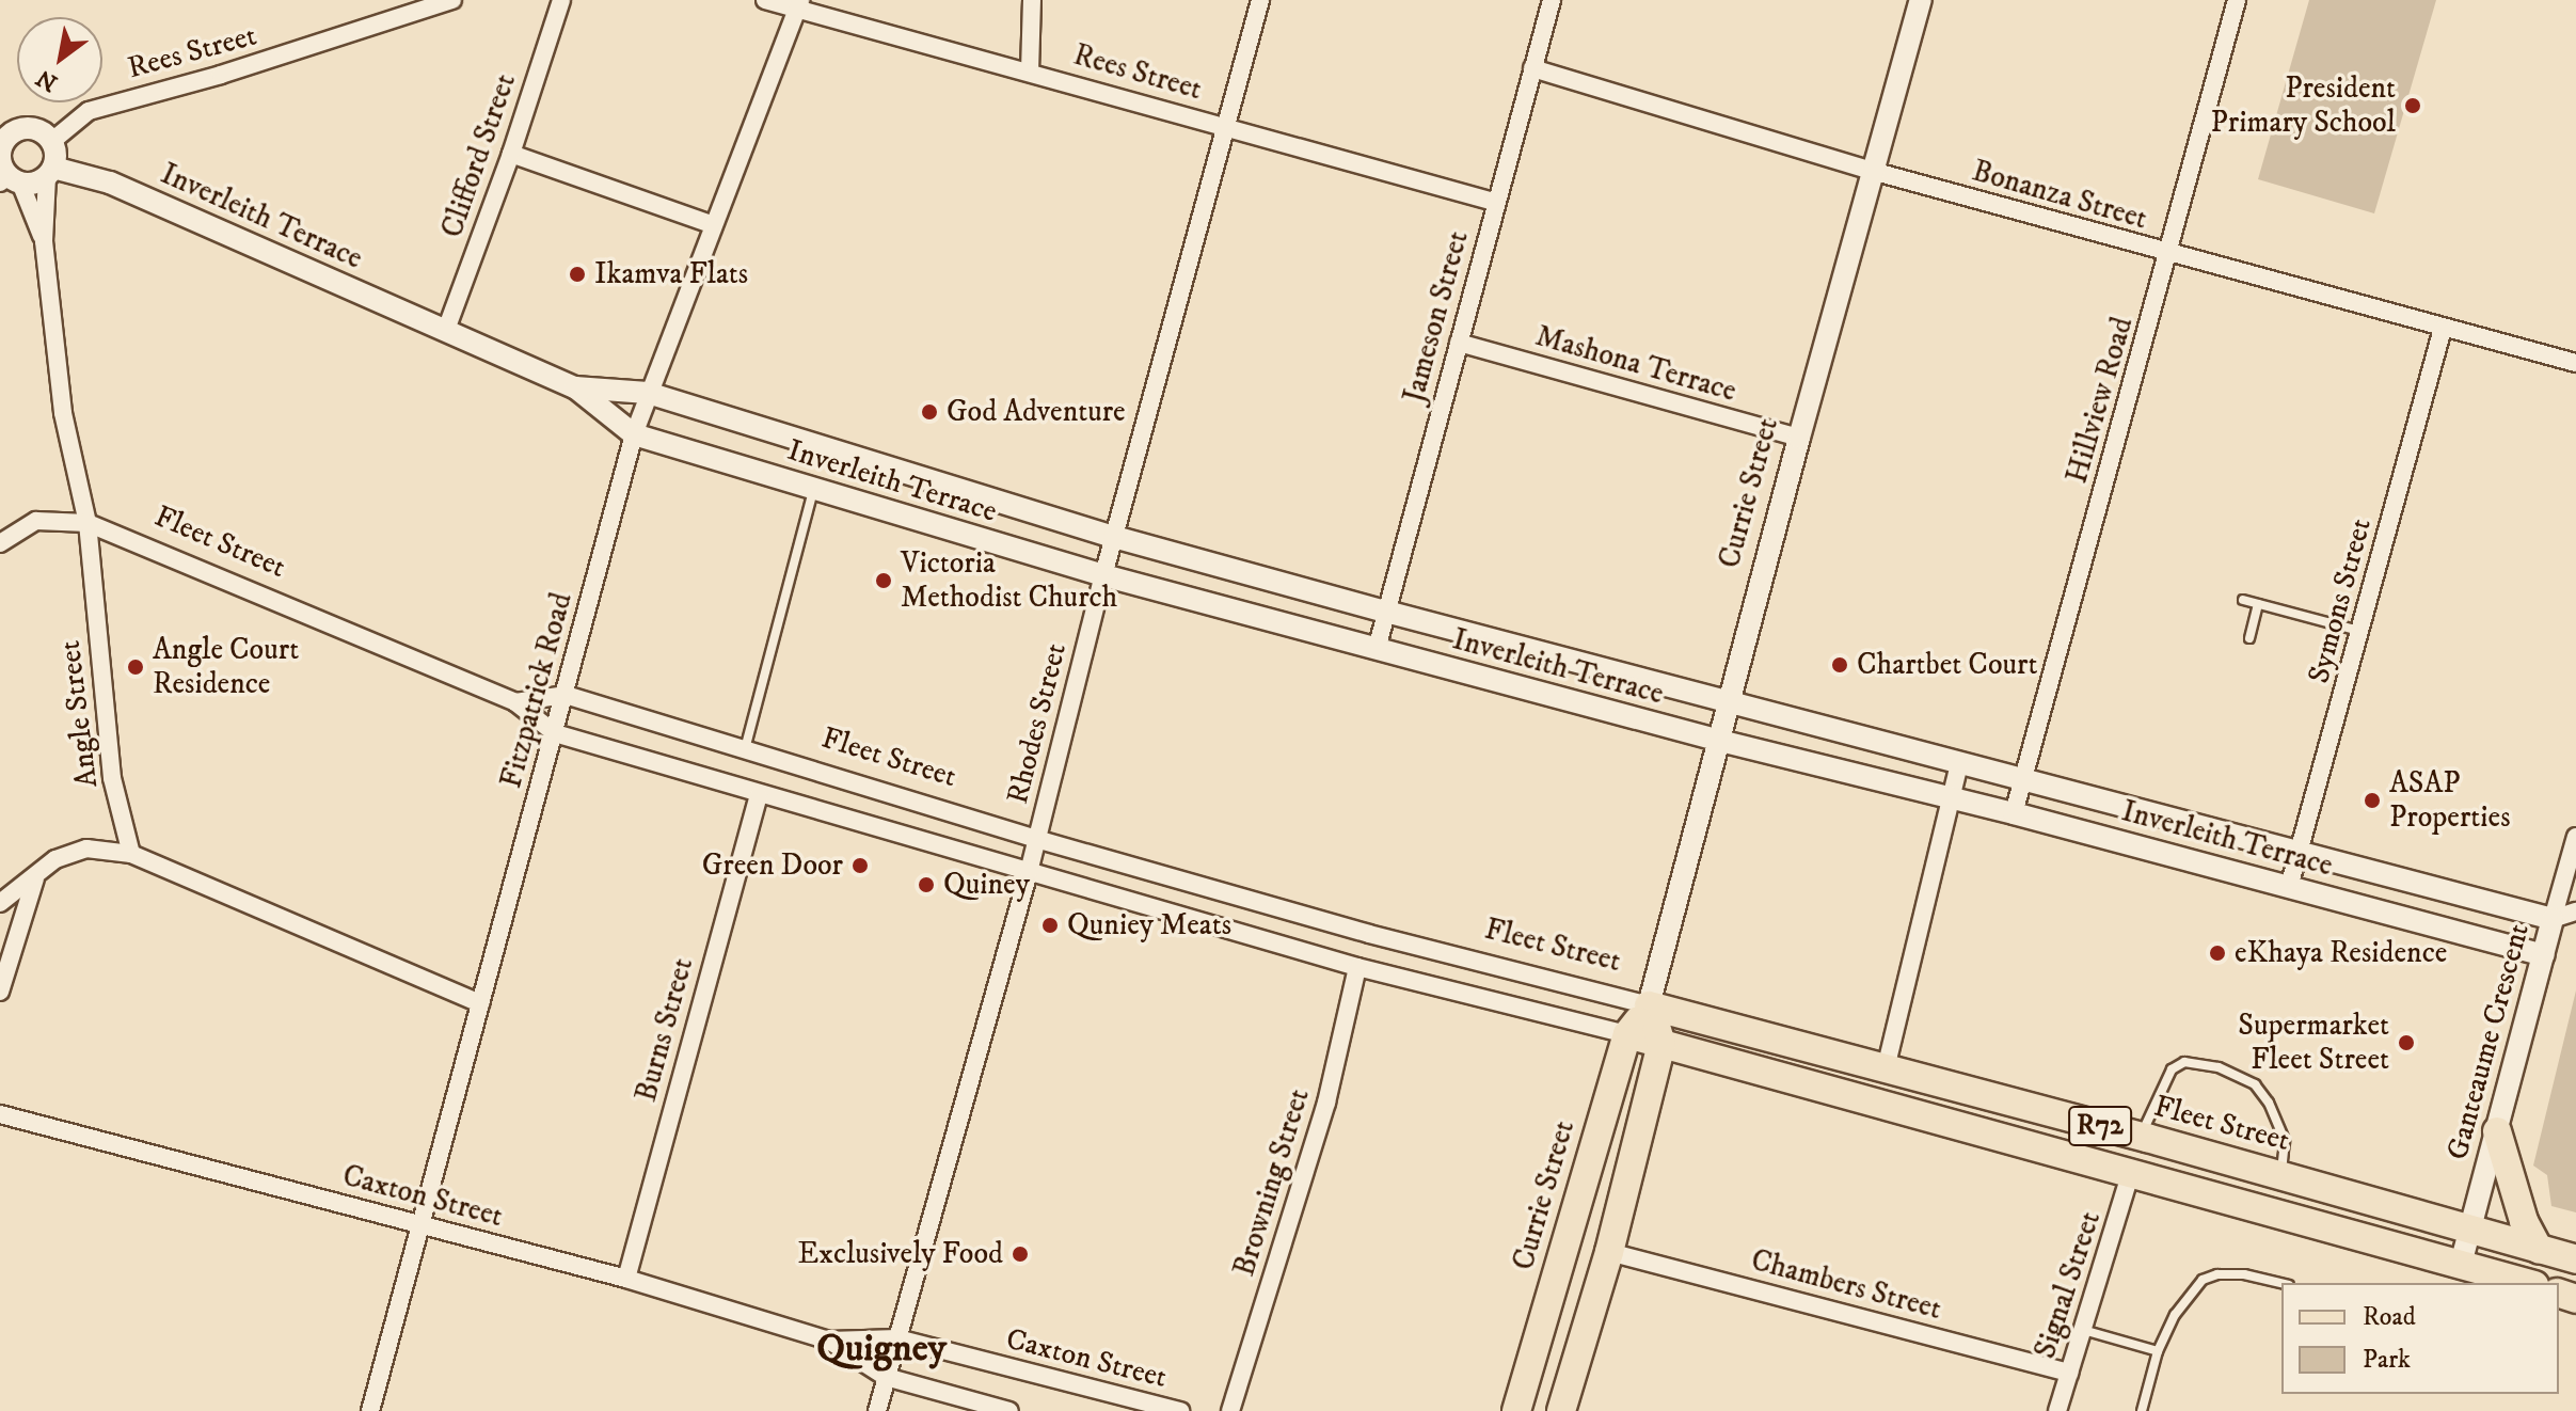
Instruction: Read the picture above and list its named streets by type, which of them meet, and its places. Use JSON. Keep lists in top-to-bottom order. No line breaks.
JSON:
{"streets":{"main road":["Currie Street","Fleet Street","R72"],"street":["Rees Street","Clifford Street","Bonanza Street","Inverleith Terrace","Jameson Street","Mashona Terrace","Hillview Road","Symons Street","Fitzpatrick Road","Angle Street","Rhodes Street","Burns Street","Ganteaume Crescent","Browning Street","Caxton Street","Chambers Street","Signal Street"]},"crossings":[["Rees Street","Inverleith Terrace"],["Rees Street","Jameson Street"],["Rees Street","Fitzpatrick Road"],["Rees Street","Angle Street"],["Rees Street","Rhodes Street"],["Clifford Street","Inverleith Terrace"],["Bonanza Street","Jameson Street"],["Bonanza Street","Hillview Road"],["Bonanza Street","Currie Street"],["Bonanza Street","Symons Street"],["Inverleith Terrace","Jameson Street"],["Inverleith Terrace","Hillview Road"],["Inverleith Terrace","Currie Street"],["Inverleith Terrace","Symons Street"],["Inverleith Terrace","Fitzpatrick Road"],["Inverleith Terrace","Angle Street"],["Inverleith Terrace","Rhodes Street"],["Inverleith Terrace","Ganteaume Crescent"],["Jameson Street","Mashona Terrace"],["Mashona Terrace","Currie Street"],["Currie Street","Fleet Street"],["Fleet Street","Fitzpatrick Road"],["Fleet Street","Angle Street"],["Fleet Street","Rhodes Street"],["Fleet Street","Burns Street"],["Fleet Street","Ganteaume Crescent"],["Fleet Street","Browning Street"],["Fleet Street","Signal Street"],["Fitzpatrick Road","Caxton Street"],["Rhodes Street","Caxton Street"],["Burns Street","Caxton Street"],["Chambers Street","Signal Street"]],"districts":["Quigney"],"places":["President Primary School","Ikamva Flats","God Adventure","Victoria Methodist Church","Chartbet Court","Angle Court Residence","ASAP Properties","Green Door","Quiney","Quniey Meats","eKhaya Residence","Supermarket Fleet Street","Exclusively Food"],"legend":["Road","Park"],"north":"bottom left"}
